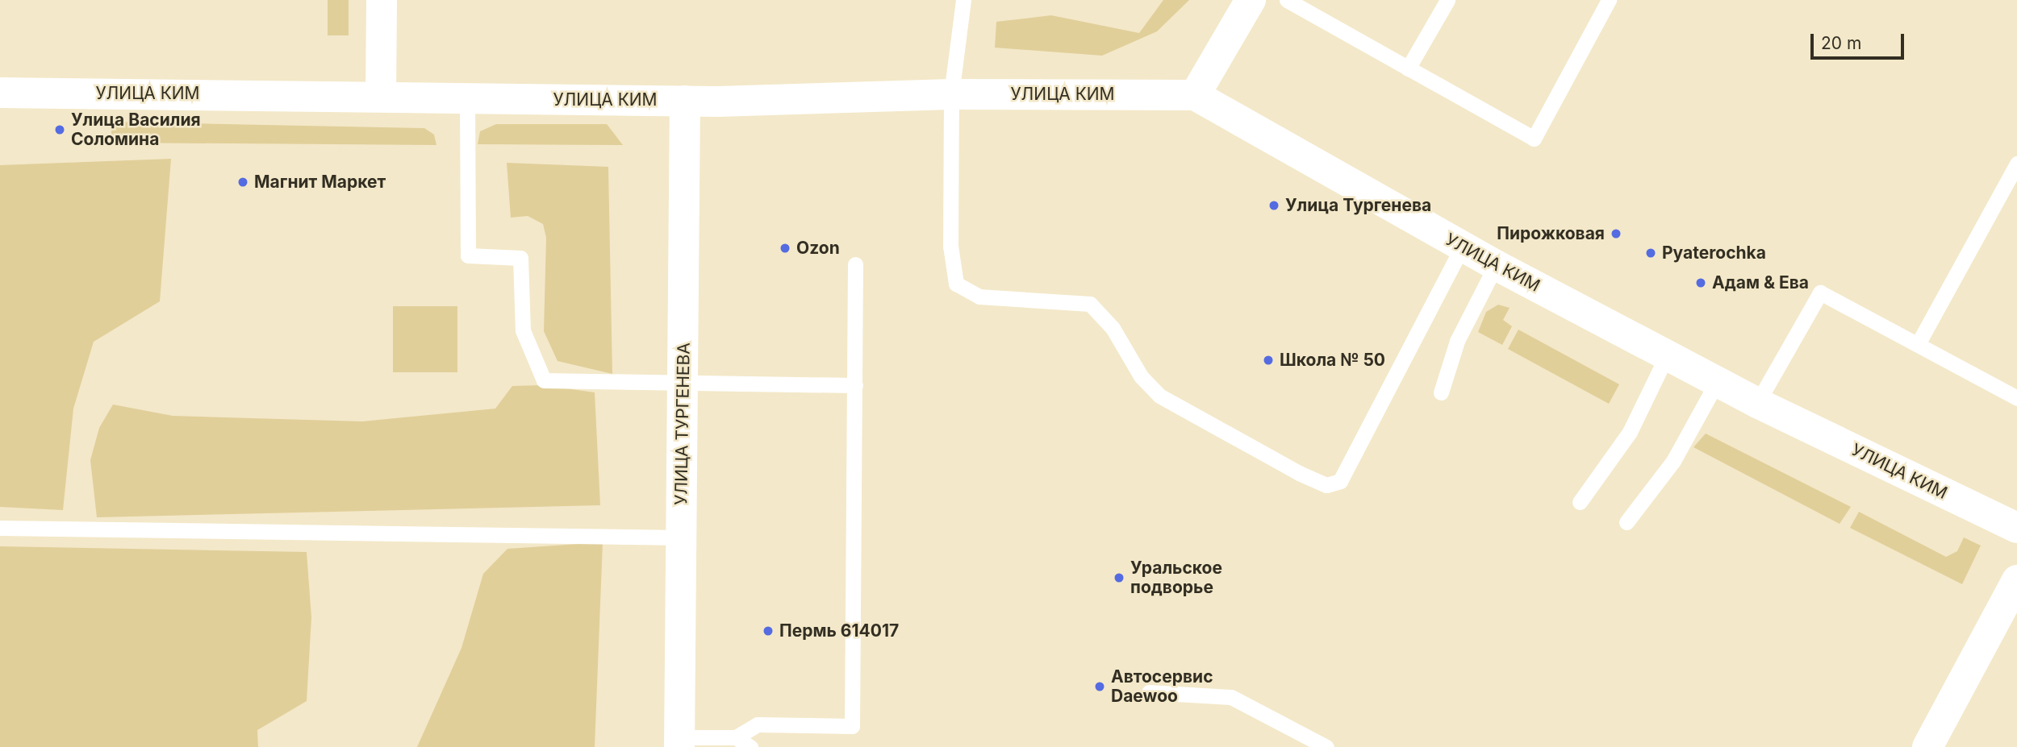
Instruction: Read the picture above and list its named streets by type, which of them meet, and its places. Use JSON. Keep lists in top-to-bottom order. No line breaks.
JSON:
{"streets":{"street":["УЛИЦА КИМ","УЛИЦА ТУРГЕНЕВА"]},"crossings":[["УЛИЦА КИМ","УЛИЦА ТУРГЕНЕВА"]],"places":["Улица Василия Соломина","Магнит Маркет","Улица Тургенева","Пирожковая","Ozon","Pyaterochka","Адам & Ева","Школа № 50","Уральское подворье","Пермь 614017","Автосервис Daewoo"],"scale_bar":"20 m"}
